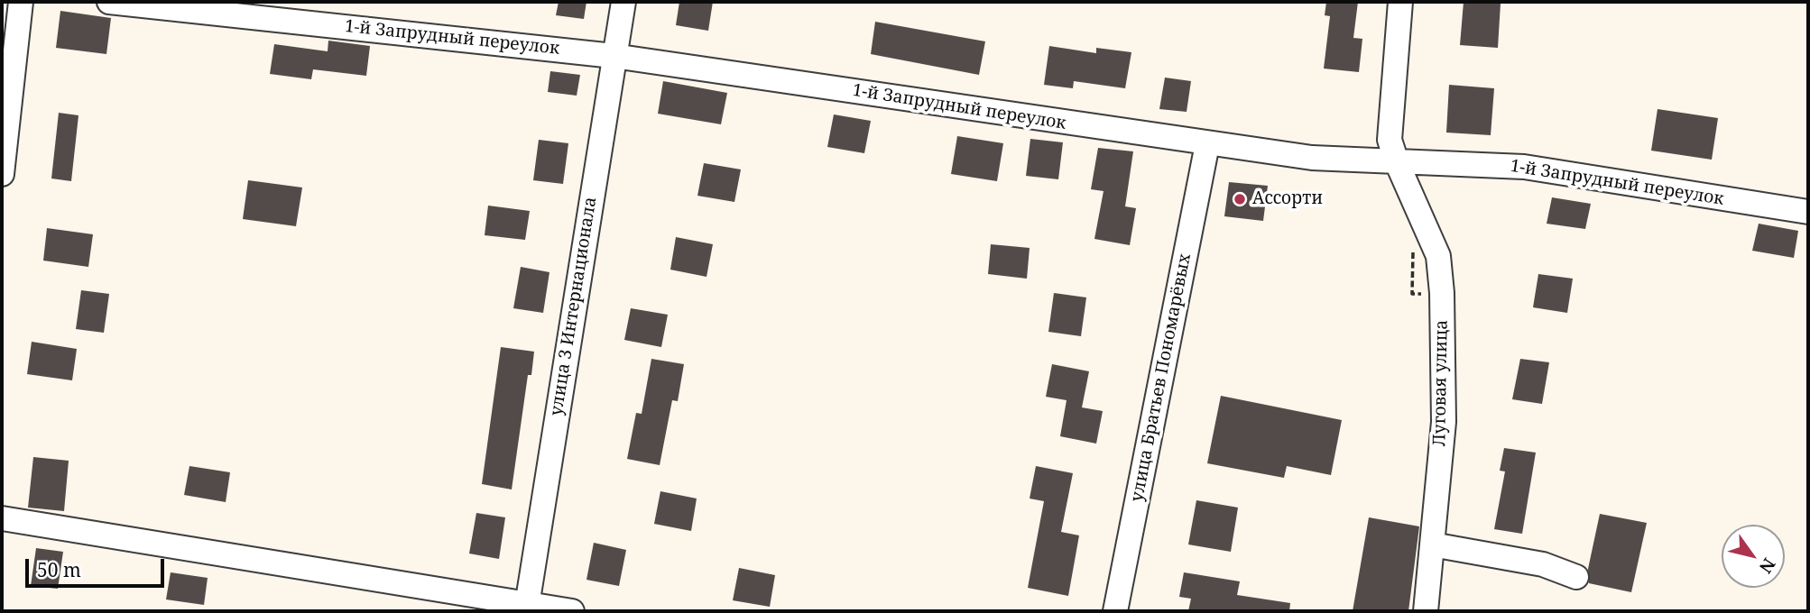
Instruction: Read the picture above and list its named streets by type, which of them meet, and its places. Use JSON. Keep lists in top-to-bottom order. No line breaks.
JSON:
{"streets":{"street":["1-й Запрудный переулок","улица 3 Интернационала","улица Братьев Пономарёвых","Луговая улица"]},"crossings":[["1-й Запрудный переулок","улица 3 Интернационала"],["1-й Запрудный переулок","улица Братьев Пономарёвых"],["1-й Запрудный переулок","Луговая улица"]],"places":["Ассорти"],"scale_bar":"50 m","north":"bottom right"}
